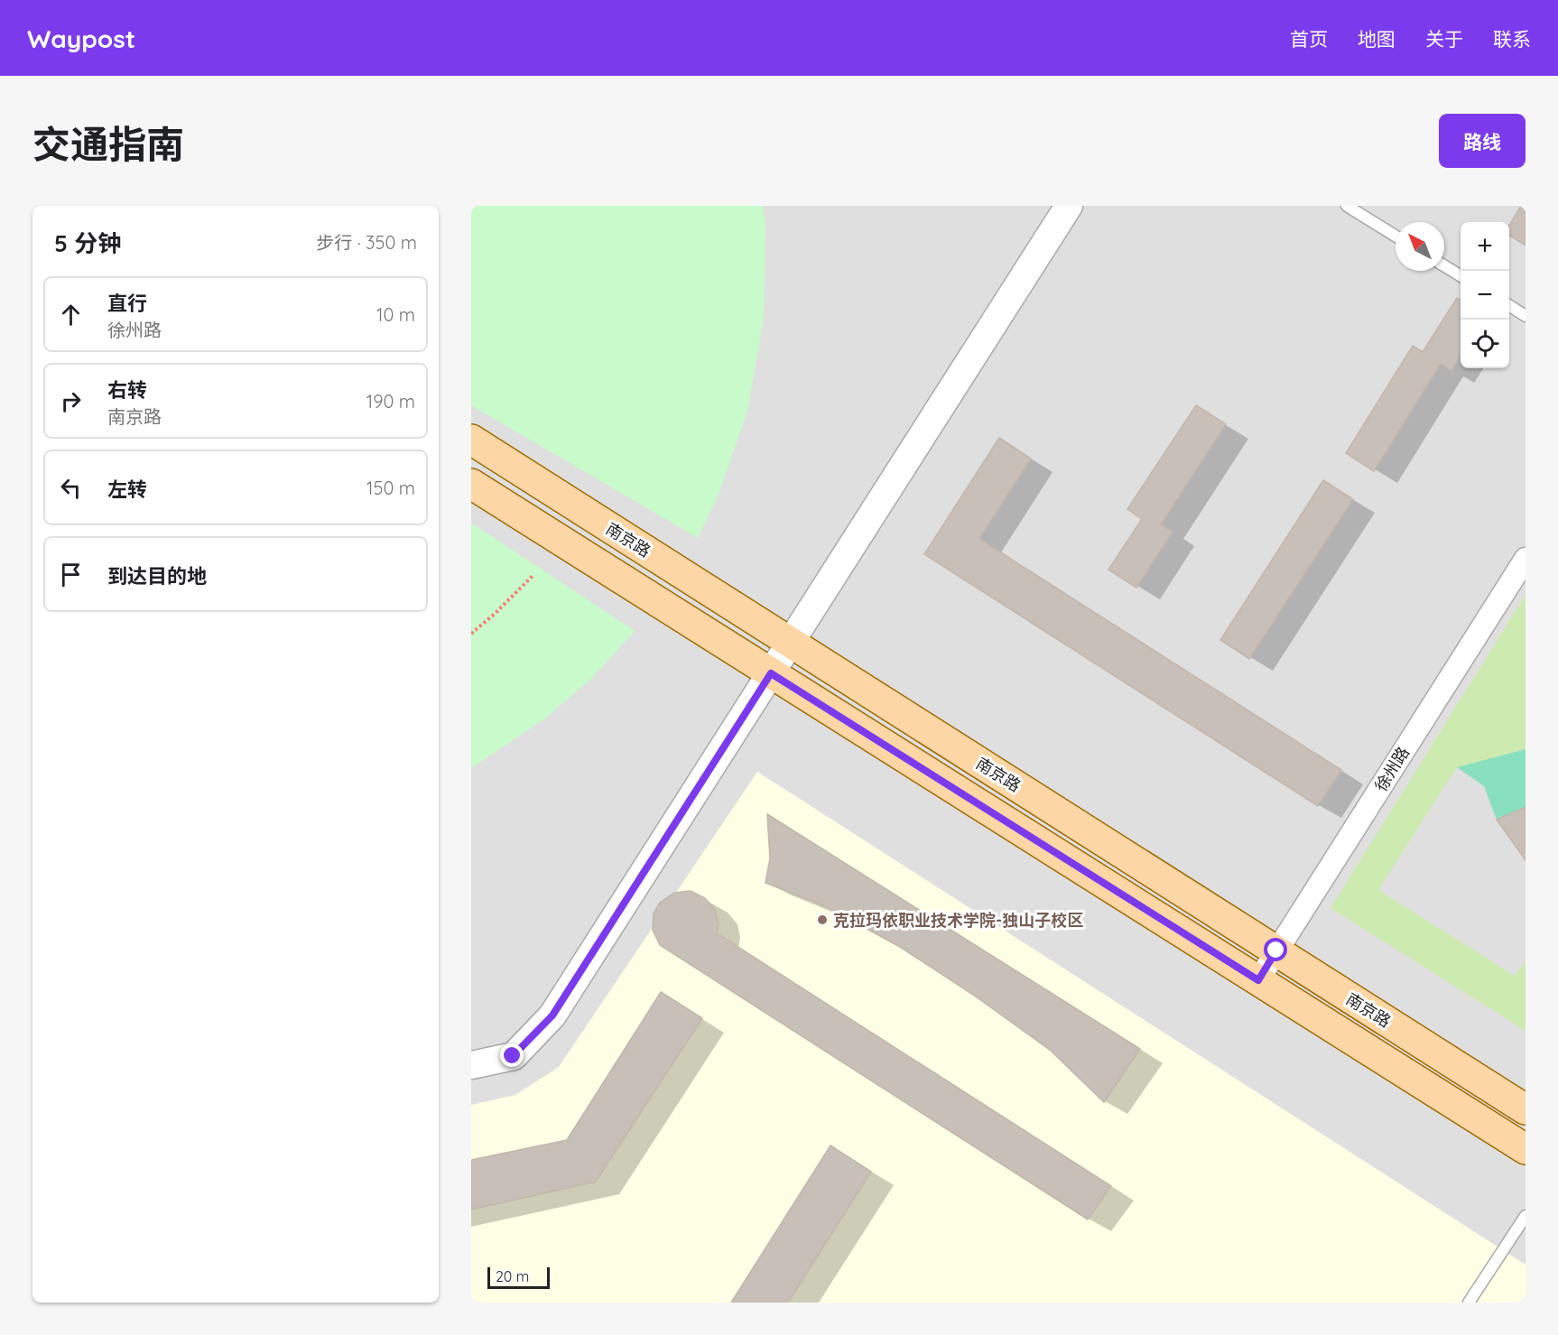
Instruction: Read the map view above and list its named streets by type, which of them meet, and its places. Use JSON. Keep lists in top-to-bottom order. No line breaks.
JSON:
{"streets":{"main road":["南京路"],"street":["徐州路"]},"crossings":[["南京路","徐州路"]],"places":["克拉玛依职业技术学院-独山子校区"],"scale_bar":"20 m","north":"top left","page":{"header":"Waypost","nav":["首页","地图","关于","联系"],"title":"交通指南","buttons":"路线","heading":["5 分钟","步行 · 350 m"],"map_buttons":["+","−"],"list":[["直行","徐州路","10 m"],["右转","南京路","190 m"],["左转","150 m"],"到达目的地"],"scale":"20 m"}}
